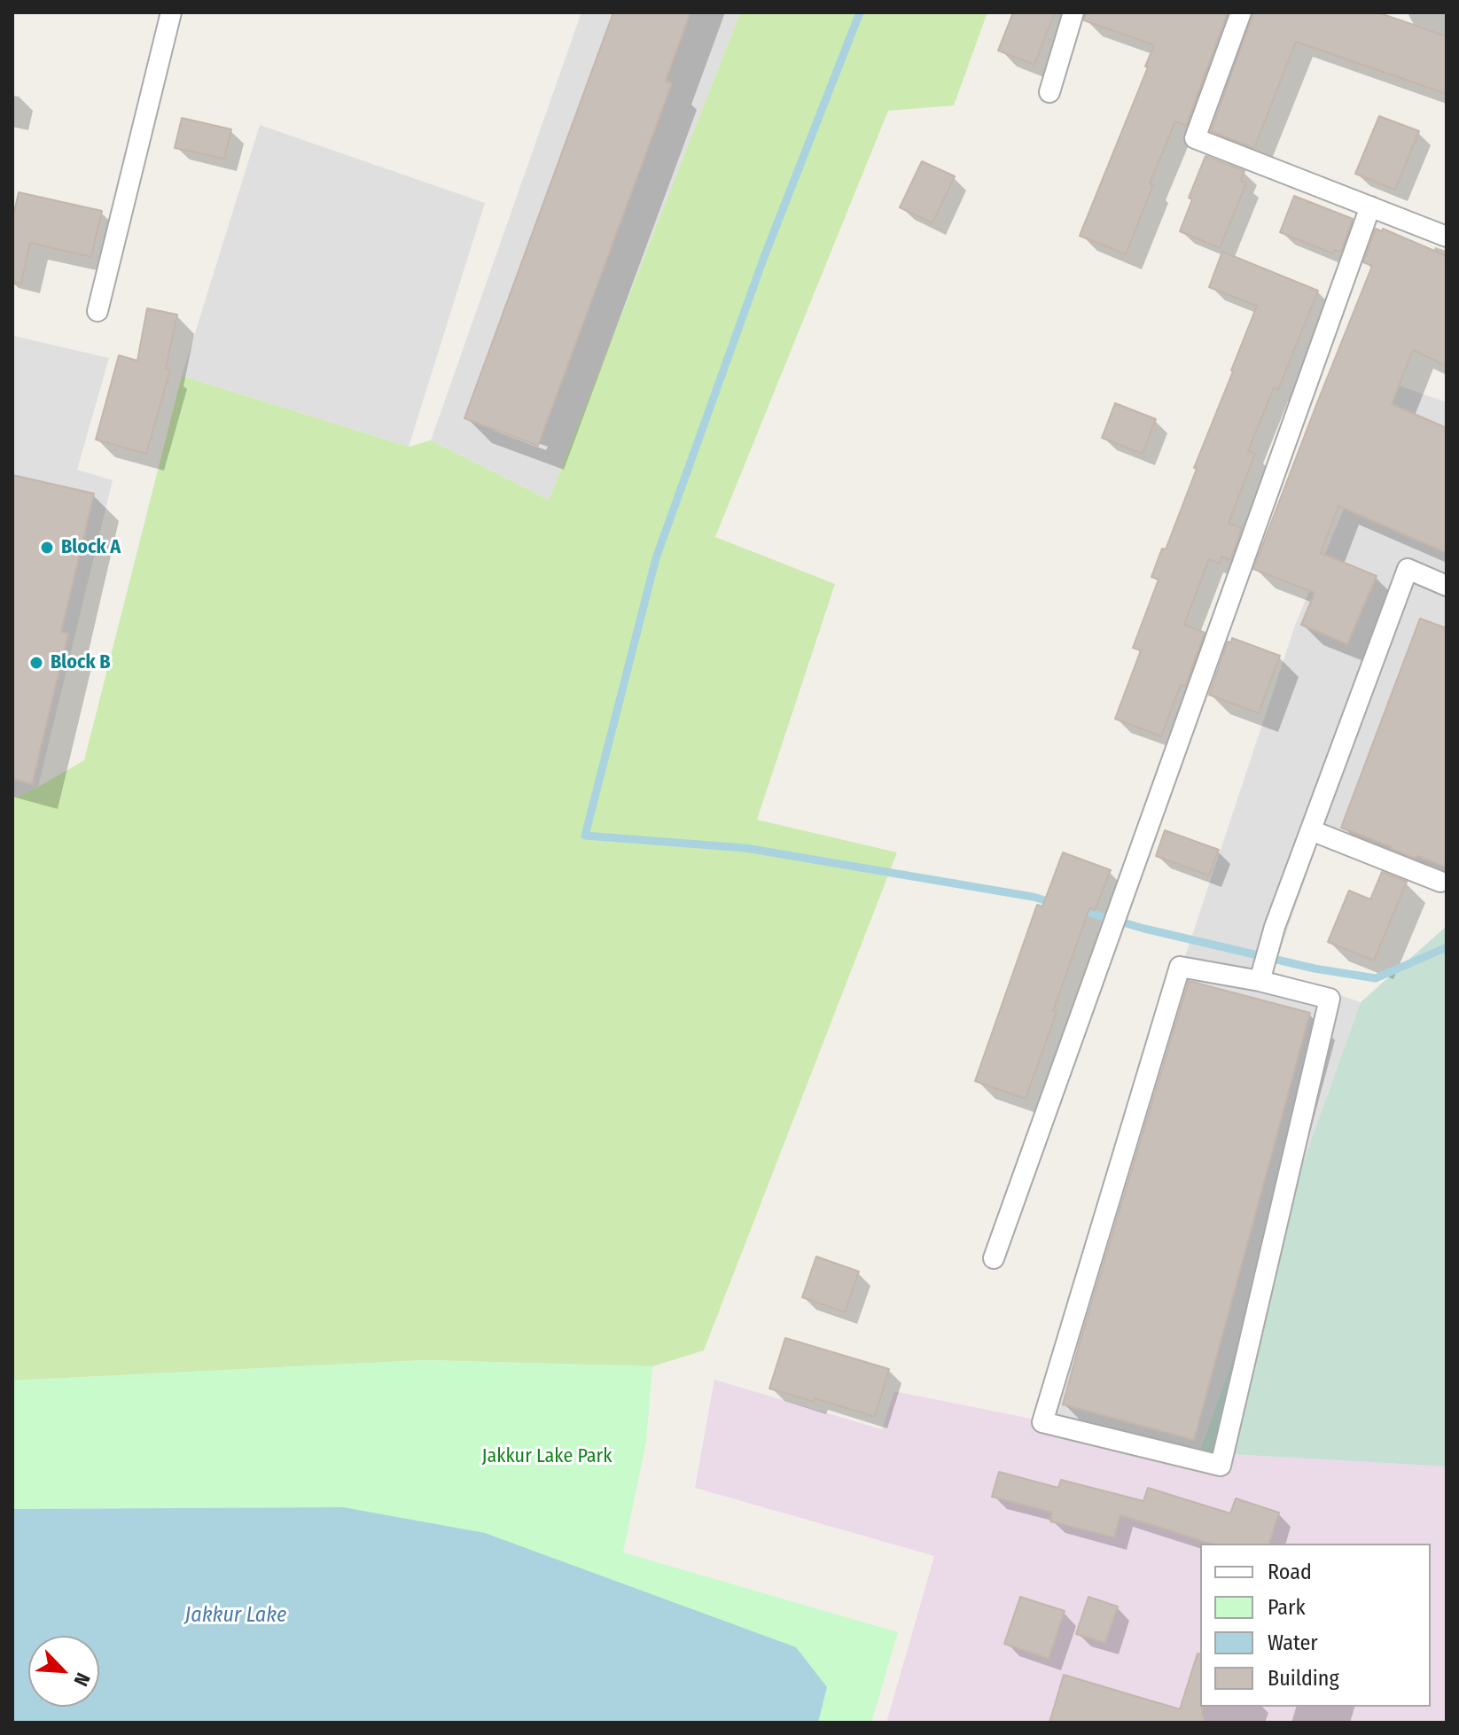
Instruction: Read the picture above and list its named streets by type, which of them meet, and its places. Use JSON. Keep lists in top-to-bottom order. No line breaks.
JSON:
{"water":["Jakkur Lake"],"parks":["Jakkur Lake Park"],"places":["Block A","Block B"],"legend":["Road","Park","Water","Building"],"north":"bottom right"}
